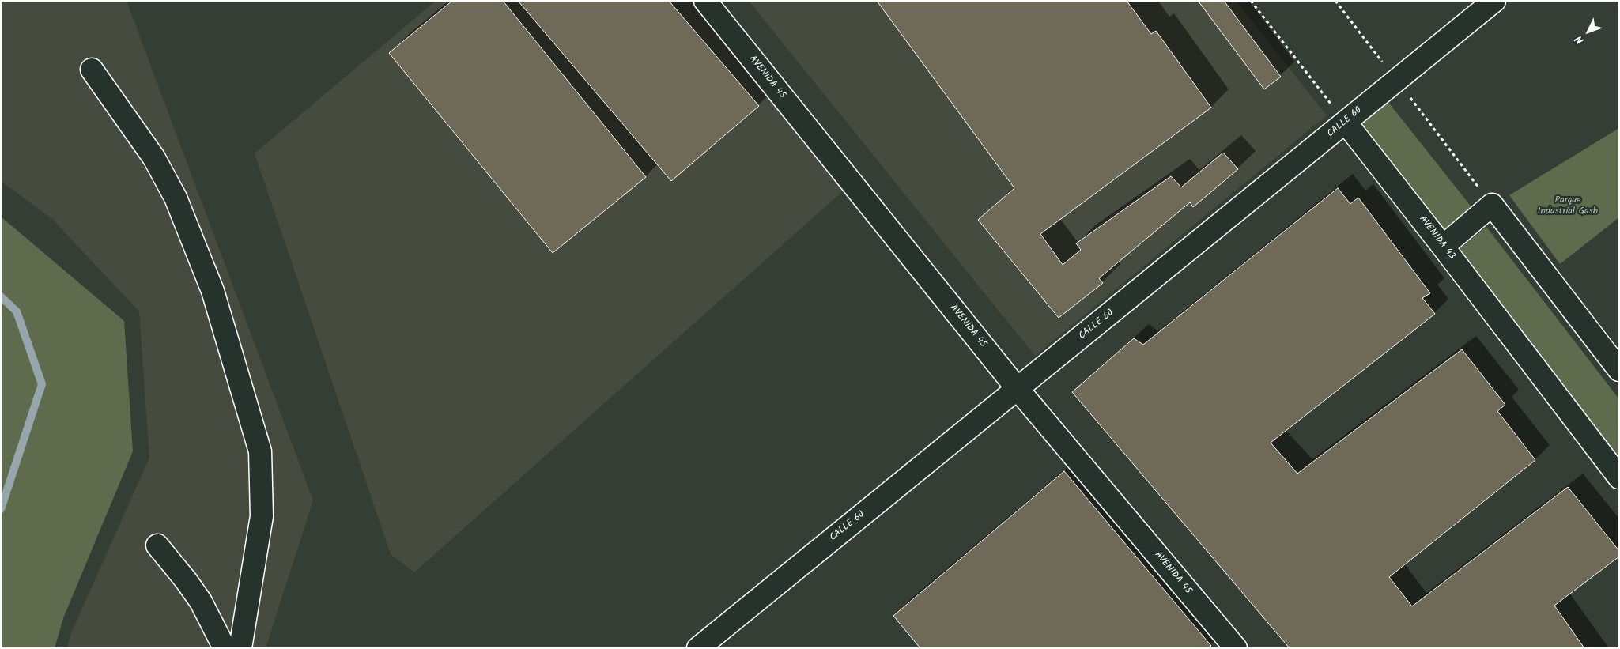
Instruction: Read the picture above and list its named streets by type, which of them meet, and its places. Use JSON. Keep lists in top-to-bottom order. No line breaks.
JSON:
{"streets":{"street":["AVENIDA 45","CALLE 60","AVENIDA 43"]},"crossings":[["AVENIDA 45","CALLE 60"],["CALLE 60","AVENIDA 43"]],"parks":["Parque Industrial Gash"],"north":"bottom left"}
